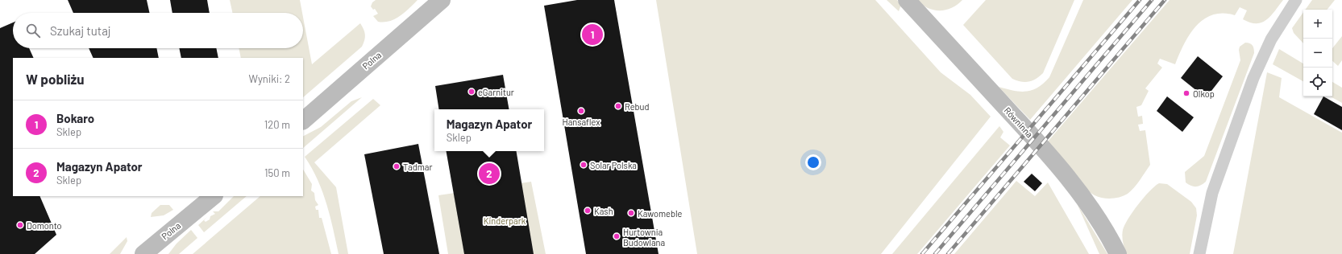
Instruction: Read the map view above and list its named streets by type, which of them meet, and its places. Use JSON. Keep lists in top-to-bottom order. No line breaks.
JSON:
{"streets":{"street":["Polna","Równinna"]},"parks":["Kinderpark"],"places":["eGarnitur","Olkop","Rebud","Hansaflex","Solar Polska","Tadmar","Kash","Kawomeble","Domonto","Hurtownia Budowlana"],"page":{"map_buttons":["+","−"],"search":"Szukaj tutaj","pins":["1","2"],"heading":["W pobliżu","Wyniki: 2"],"list":[{"mark":"1","name":"Bokaro","note":"Sklep","value":"120 m"},{"mark":"2","name":"Magazyn Apator","note":"Sklep","value":"150 m"}],"popup":["Magazyn Apator","Sklep"]}}
